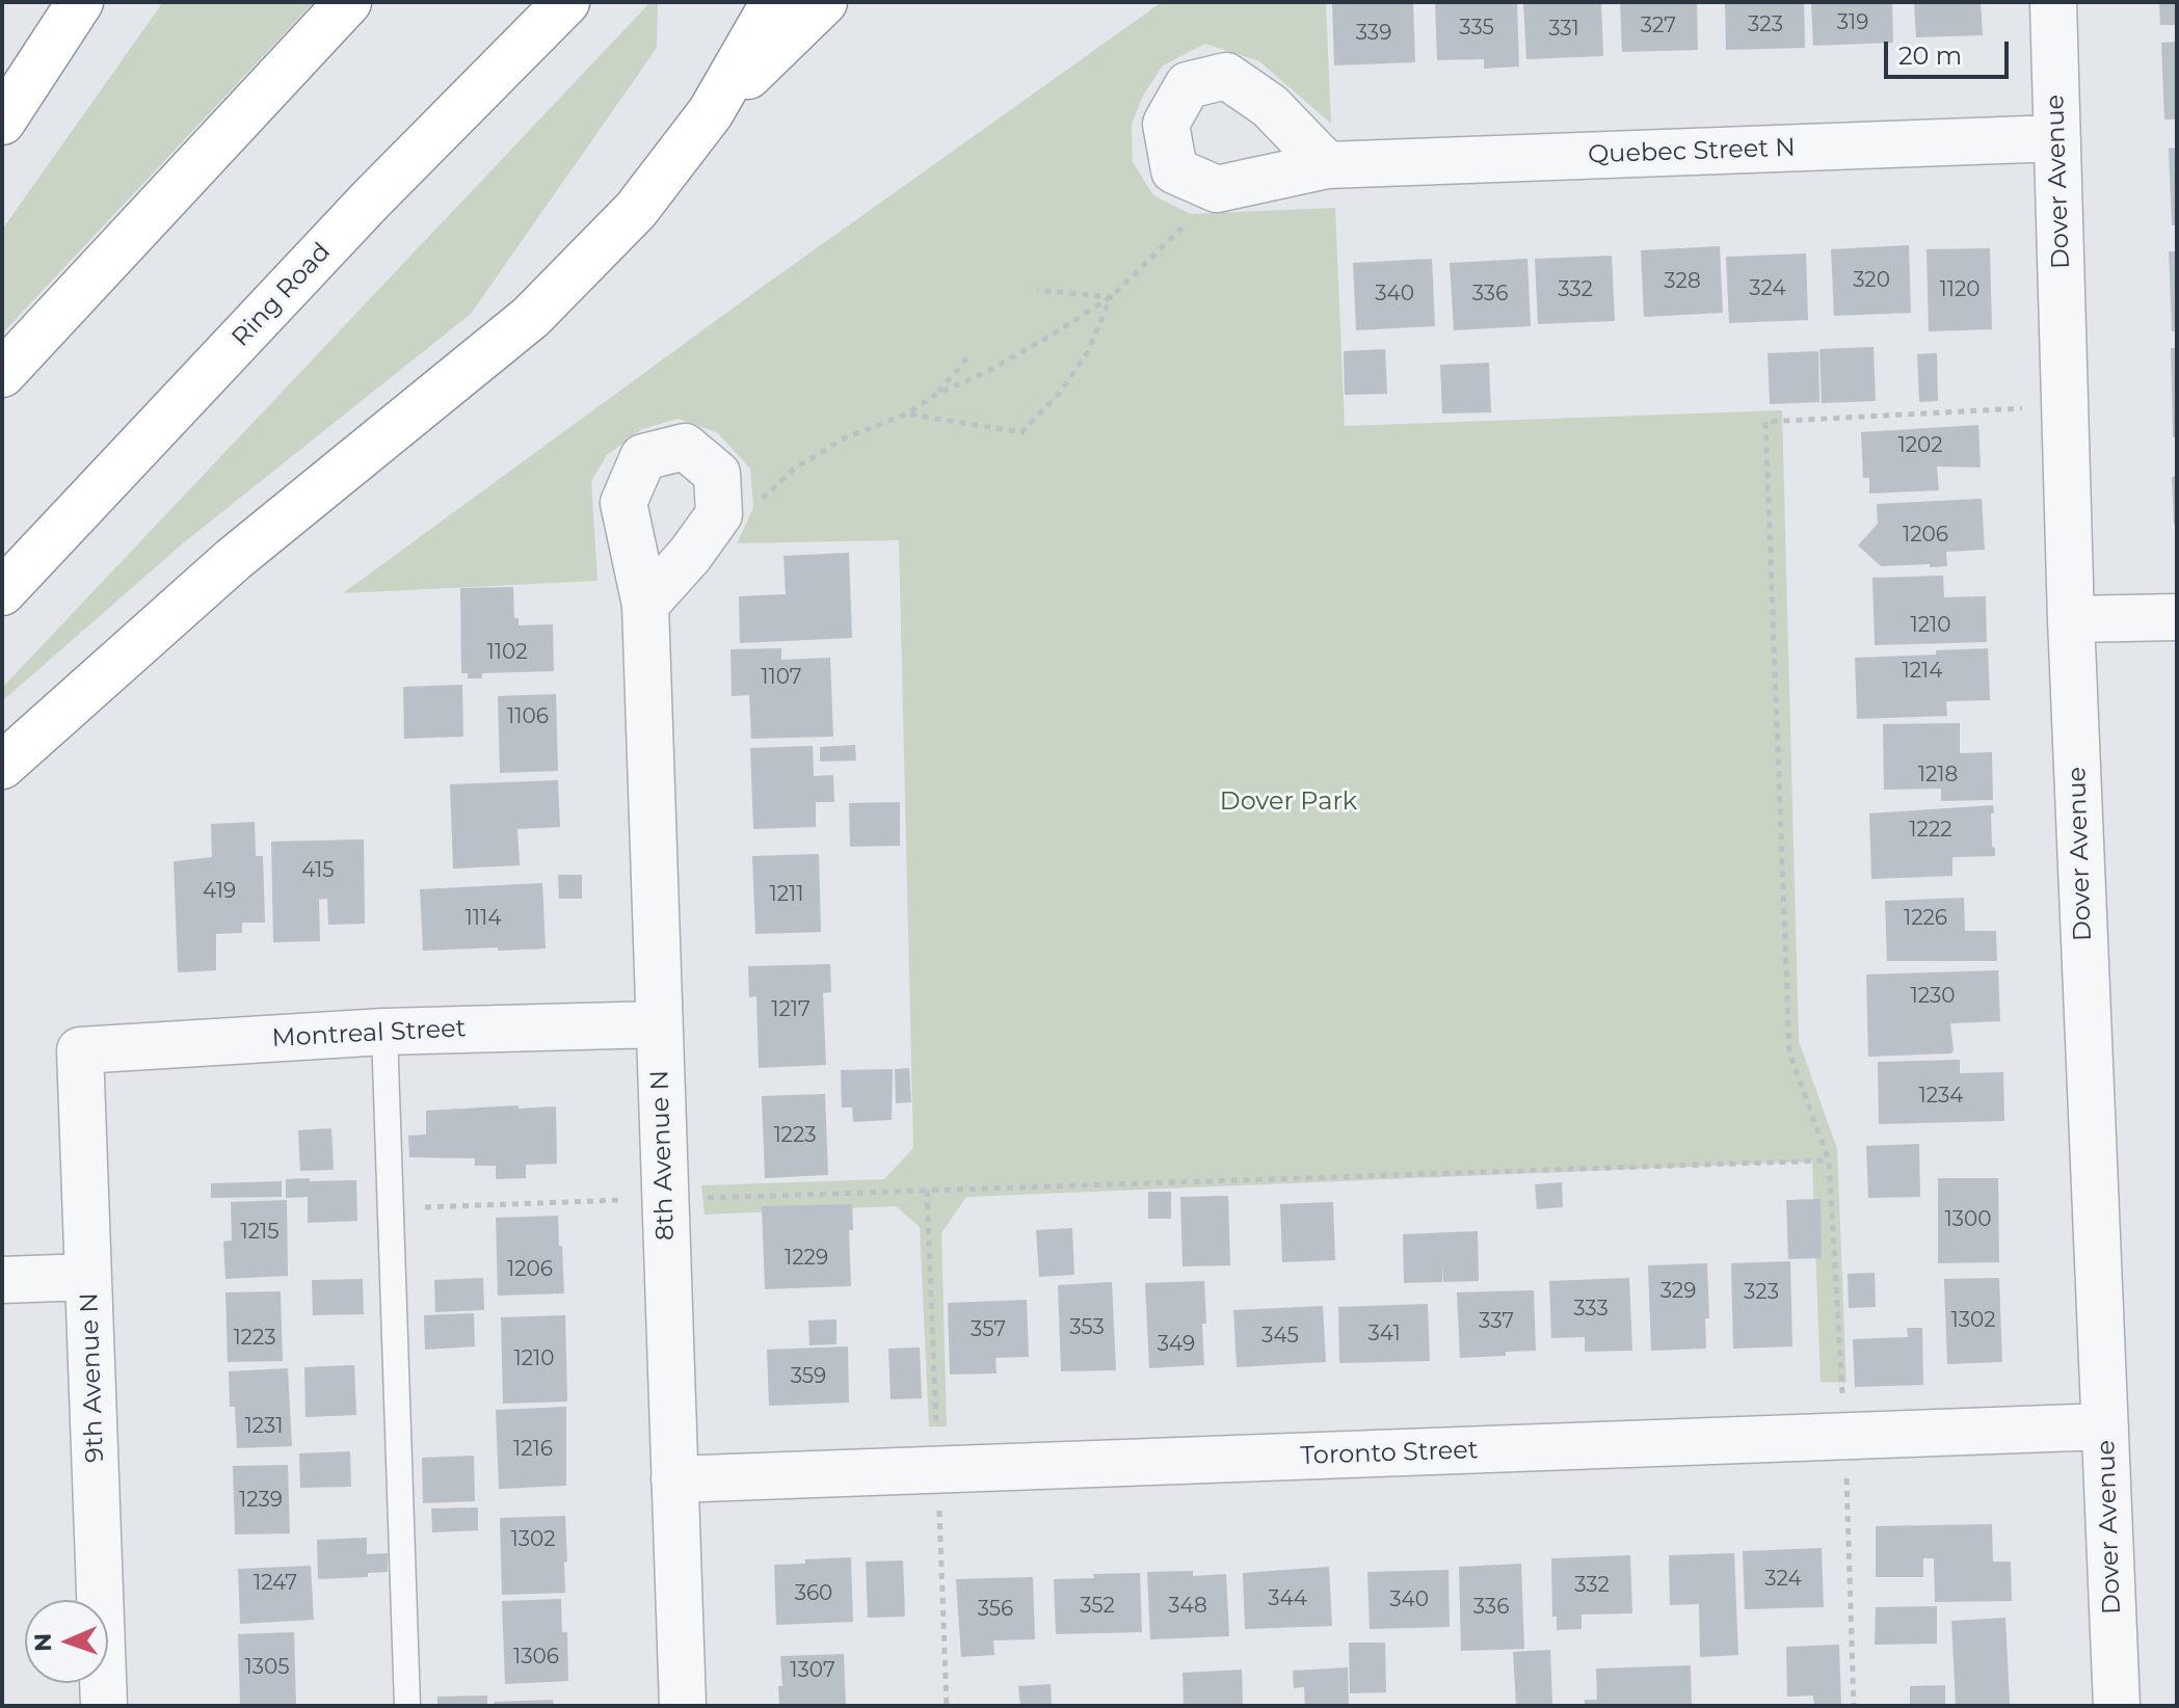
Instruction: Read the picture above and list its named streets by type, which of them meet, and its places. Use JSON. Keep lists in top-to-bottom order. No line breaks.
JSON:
{"streets":{"highway":["Ring Road"],"street":["Quebec Street N","Dover Avenue","Montreal Street","8th Avenue N","9th Avenue N","Toronto Street"]},"crossings":[["Quebec Street N","Dover Avenue"],["Dover Avenue","Toronto Street"],["Montreal Street","8th Avenue N"],["Montreal Street","9th Avenue N"],["8th Avenue N","Toronto Street"]],"parks":["Dover Park"],"house_numbers":["319","323","327","335","331","339","320","328","324","332","1120","340","336","1202","1206","1210","1102","1214","1107","1106","1218","1222","415","419","1211","1114","1226","1230","1217","1234","1223","1300","1215","1229","1206","329","323","333","1302","337","353","357","341","345","1223","349","1210","359","1231","1216","1239","1302","324","1247","332","360","344","340","352","348","336","356","1306","1305","1307"],"scale_bar":"20 m","north":"left"}
